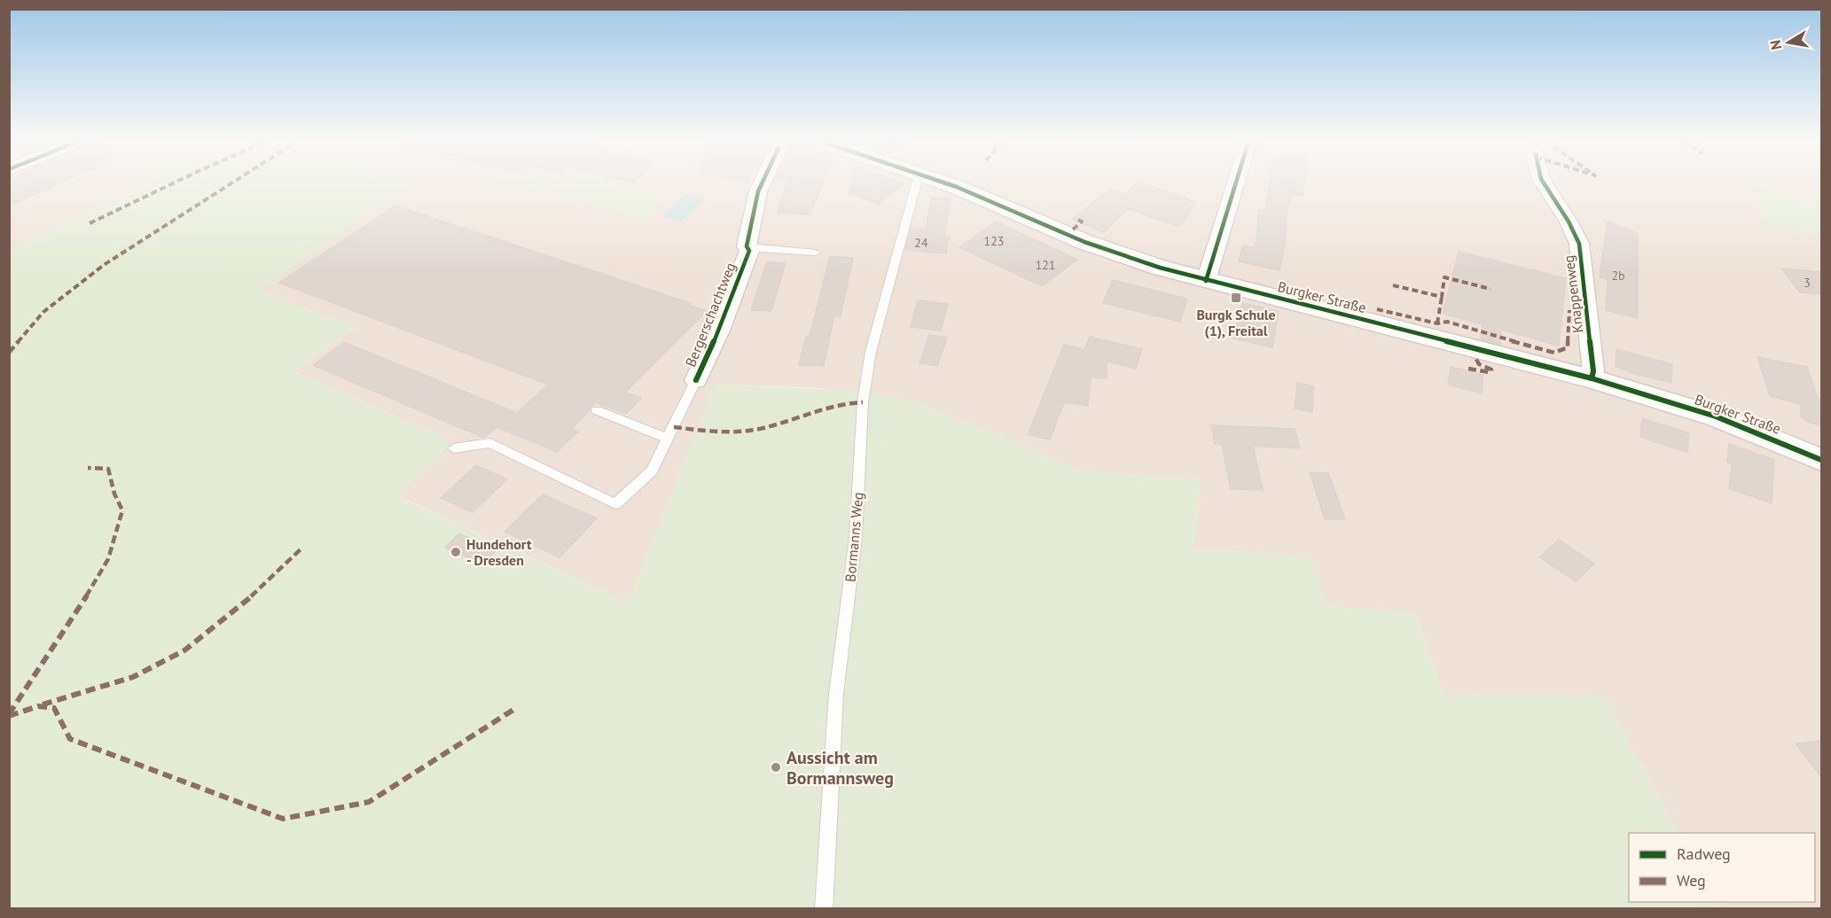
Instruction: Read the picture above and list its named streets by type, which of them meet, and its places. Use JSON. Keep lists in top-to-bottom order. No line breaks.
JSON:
{"streets":{"main road":["Burgker Straße"],"street":["Knappenweg","Bergerschachtweg"],"lane":["Bormanns Weg"]},"crossings":[["Knappenweg","Burgker Straße"]],"places":{"transit":["Burgk Schule (1), Freital"],"other":["Hundehort - Dresden","Aussicht am Bormannsweg"]},"house_numbers":["123","24","121","2b","3"],"legend":["Radweg","Weg"],"north":"left"}
